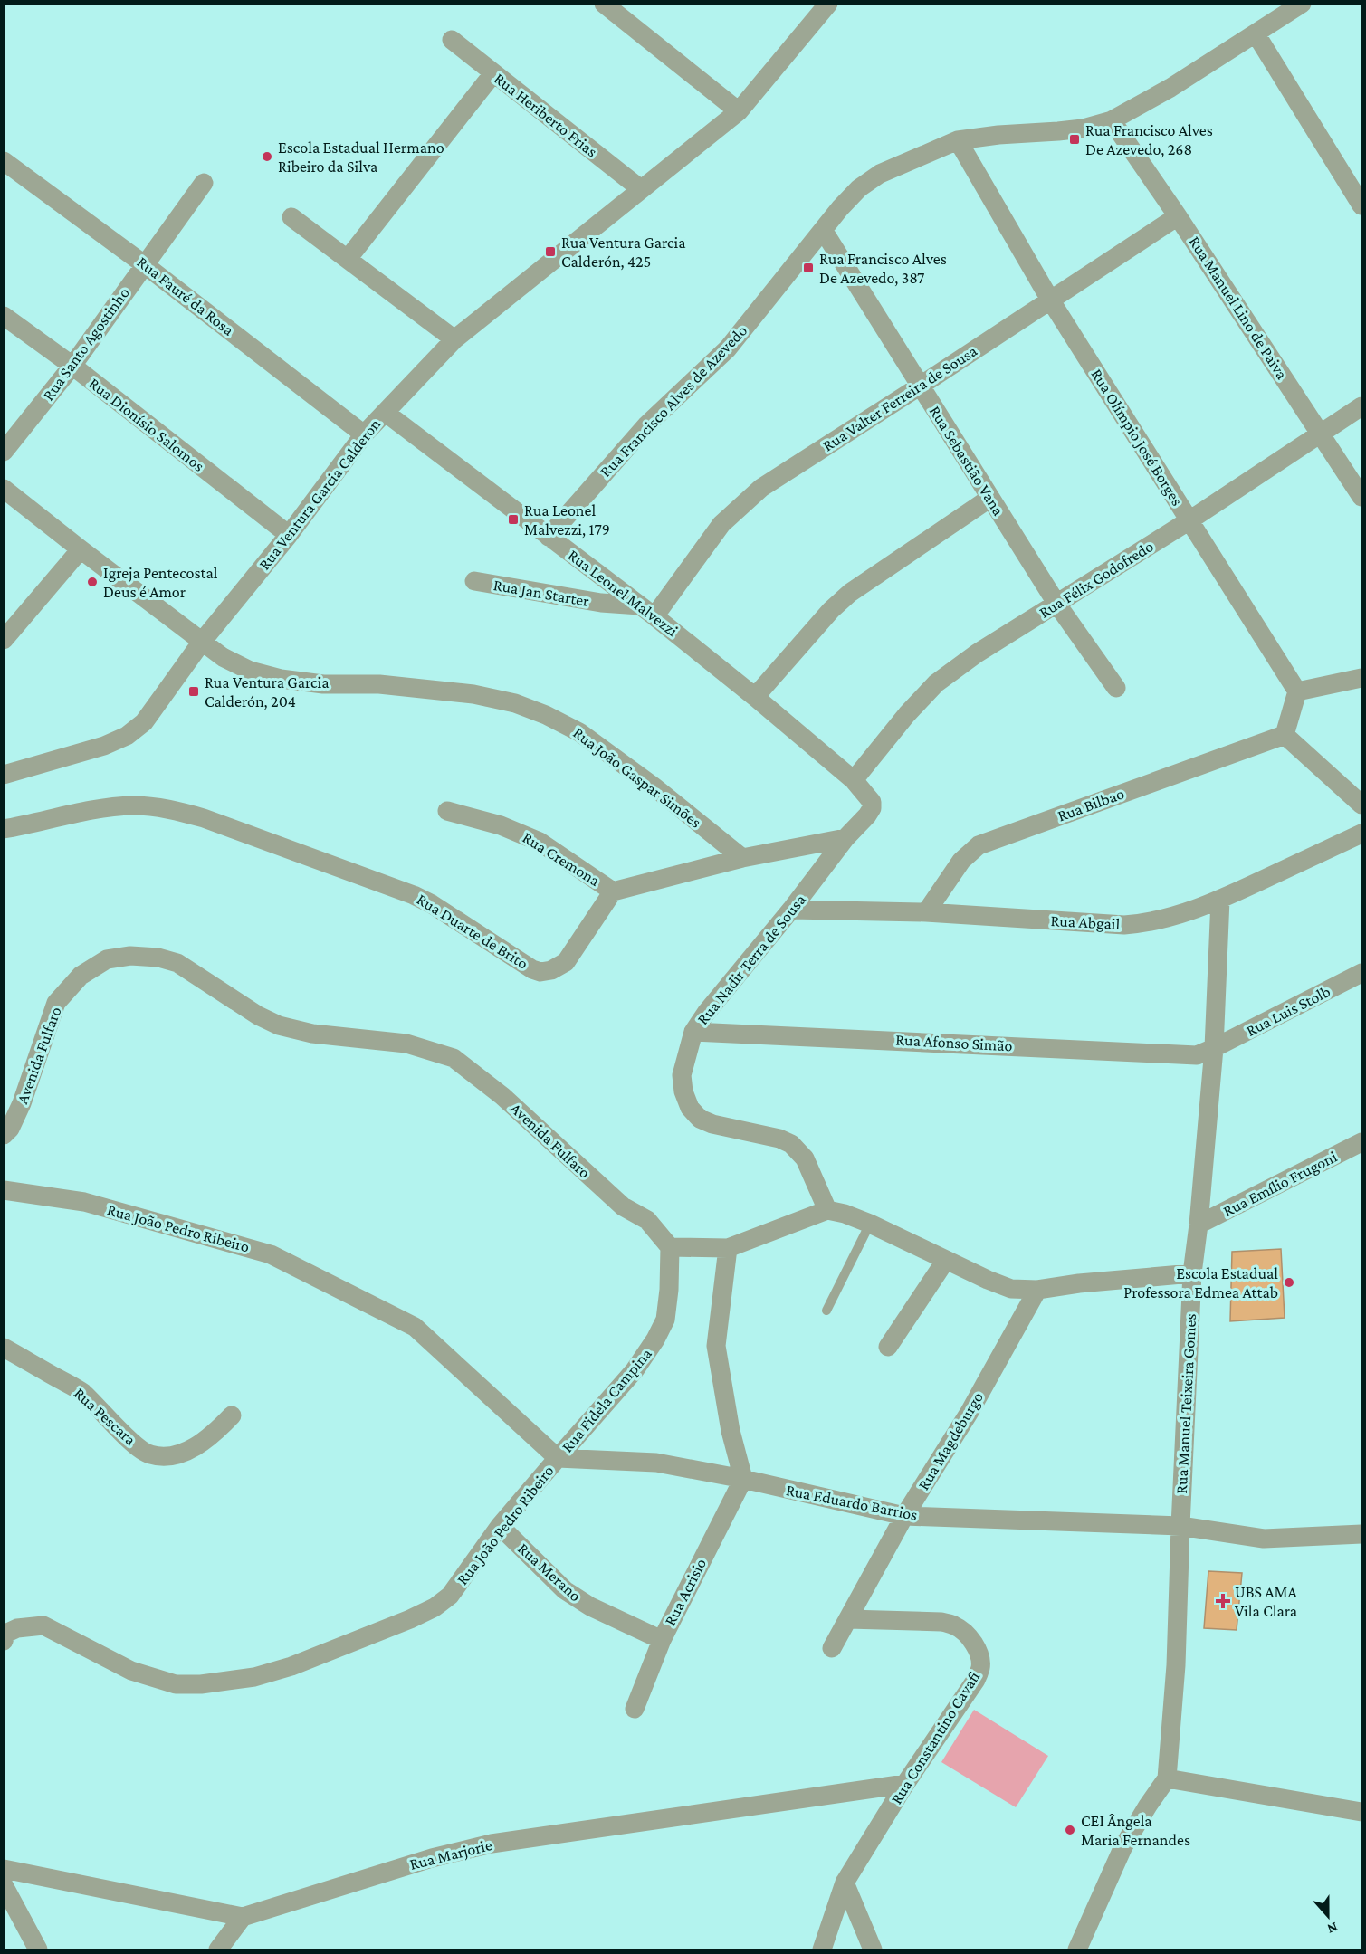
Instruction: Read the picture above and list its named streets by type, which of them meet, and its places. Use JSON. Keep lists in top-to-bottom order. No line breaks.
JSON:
{"streets":{"street":["Rua Heriberto Frias","Rua Fauré da Rosa","Rua Manuel Lino de Paiva","Rua Santo Agostinho","Rua Valter Ferreira de Sousa","Rua Francisco Alves de Azevedo","Rua Dionísio Salomos","Rua Olímpio José Borges","Rua Sebastião Vana","Rua Ventura Garcia Calderon","Rua Félix Godofredo","Rua Jan Starter","Rua Leonel Malvezzi","Rua João Gaspar Simões","Rua Bilbao","Rua Cremona","Rua Abgail","Rua Duarte de Brito","Rua Nadir Terra de Sousa","Rua Luis Stolb","Rua Afonso Simão","Avenida Fulfaro","Rua Emílio Frugoni","Rua João Pedro Ribeiro","Rua Fidela Campina","Rua Manuel Teixeira Gomes","Rua Pescara","Rua Magdeburgo","Rua Eduardo Barrios","Rua Merano","Rua Acrisio","Rua Constantino Cavafi","Rua Marjorie"]},"crossings":[["Rua Heriberto Frias","Rua Ventura Garcia Calderon"],["Rua Fauré da Rosa","Rua Santo Agostinho"],["Rua Fauré da Rosa","Rua Ventura Garcia Calderon"],["Rua Manuel Lino de Paiva","Rua Valter Ferreira de Sousa"],["Rua Manuel Lino de Paiva","Rua Francisco Alves de Azevedo"],["Rua Manuel Lino de Paiva","Rua Félix Godofredo"],["Rua Santo Agostinho","Rua Dionísio Salomos"],["Rua Valter Ferreira de Sousa","Rua Olímpio José Borges"],["Rua Valter Ferreira de Sousa","Rua Sebastião Vana"],["Rua Valter Ferreira de Sousa","Rua Jan Starter"],["Rua Valter Ferreira de Sousa","Rua Leonel Malvezzi"],["Rua Francisco Alves de Azevedo","Rua Olímpio José Borges"],["Rua Francisco Alves de Azevedo","Rua Sebastião Vana"],["Rua Francisco Alves de Azevedo","Rua Leonel Malvezzi"],["Rua Dionísio Salomos","Rua Ventura Garcia Calderon"],["Rua Olímpio José Borges","Rua Félix Godofredo"],["Rua Sebastião Vana","Rua Félix Godofredo"],["Rua Ventura Garcia Calderon","Rua Leonel Malvezzi"],["Rua Ventura Garcia Calderon","Rua João Gaspar Simões"],["Rua Félix Godofredo","Rua Leonel Malvezzi"],["Rua Félix Godofredo","Rua Nadir Terra de Sousa"],["Rua Jan Starter","Rua Leonel Malvezzi"],["Rua Leonel Malvezzi","Rua Nadir Terra de Sousa"],["Rua Bilbao","Rua Abgail"],["Rua Cremona","Rua Duarte de Brito"],["Rua Abgail","Rua Nadir Terra de Sousa"],["Rua Abgail","Rua Manuel Teixeira Gomes"],["Rua Nadir Terra de Sousa","Rua Afonso Simão"],["Rua Luis Stolb","Rua Afonso Simão"],["Rua Luis Stolb","Rua Manuel Teixeira Gomes"],["Rua Afonso Simão","Rua Manuel Teixeira Gomes"],["Avenida Fulfaro","Rua Fidela Campina"],["Rua Emílio Frugoni","Rua Manuel Teixeira Gomes"],["Rua João Pedro Ribeiro","Rua Fidela Campina"],["Rua João Pedro Ribeiro","Rua Eduardo Barrios"],["Rua João Pedro Ribeiro","Rua Merano"],["Rua Fidela Campina","Rua Eduardo Barrios"],["Rua Manuel Teixeira Gomes","Rua Eduardo Barrios"],["Rua Magdeburgo","Rua Eduardo Barrios"],["Rua Magdeburgo","Rua Constantino Cavafi"],["Rua Eduardo Barrios","Rua Acrisio"],["Rua Merano","Rua Acrisio"],["Rua Constantino Cavafi","Rua Marjorie"]],"places":{"transit":["Rua Francisco Alves De Azevedo, 268","Rua Ventura Garcia Calderón, 425","Rua Francisco Alves De Azevedo, 387","Rua Leonel Malvezzi, 179","Rua Ventura Garcia Calderón, 204"],"other":["Escola Estadual Hermano Ribeiro da Silva","Igreja Pentecostal Deus é Amor","Escola Estadual Professora Edmea Attab","CEI Ângela Maria Fernandes"],"health":["UBS AMA Vila Clara"]},"north":"bottom"}
